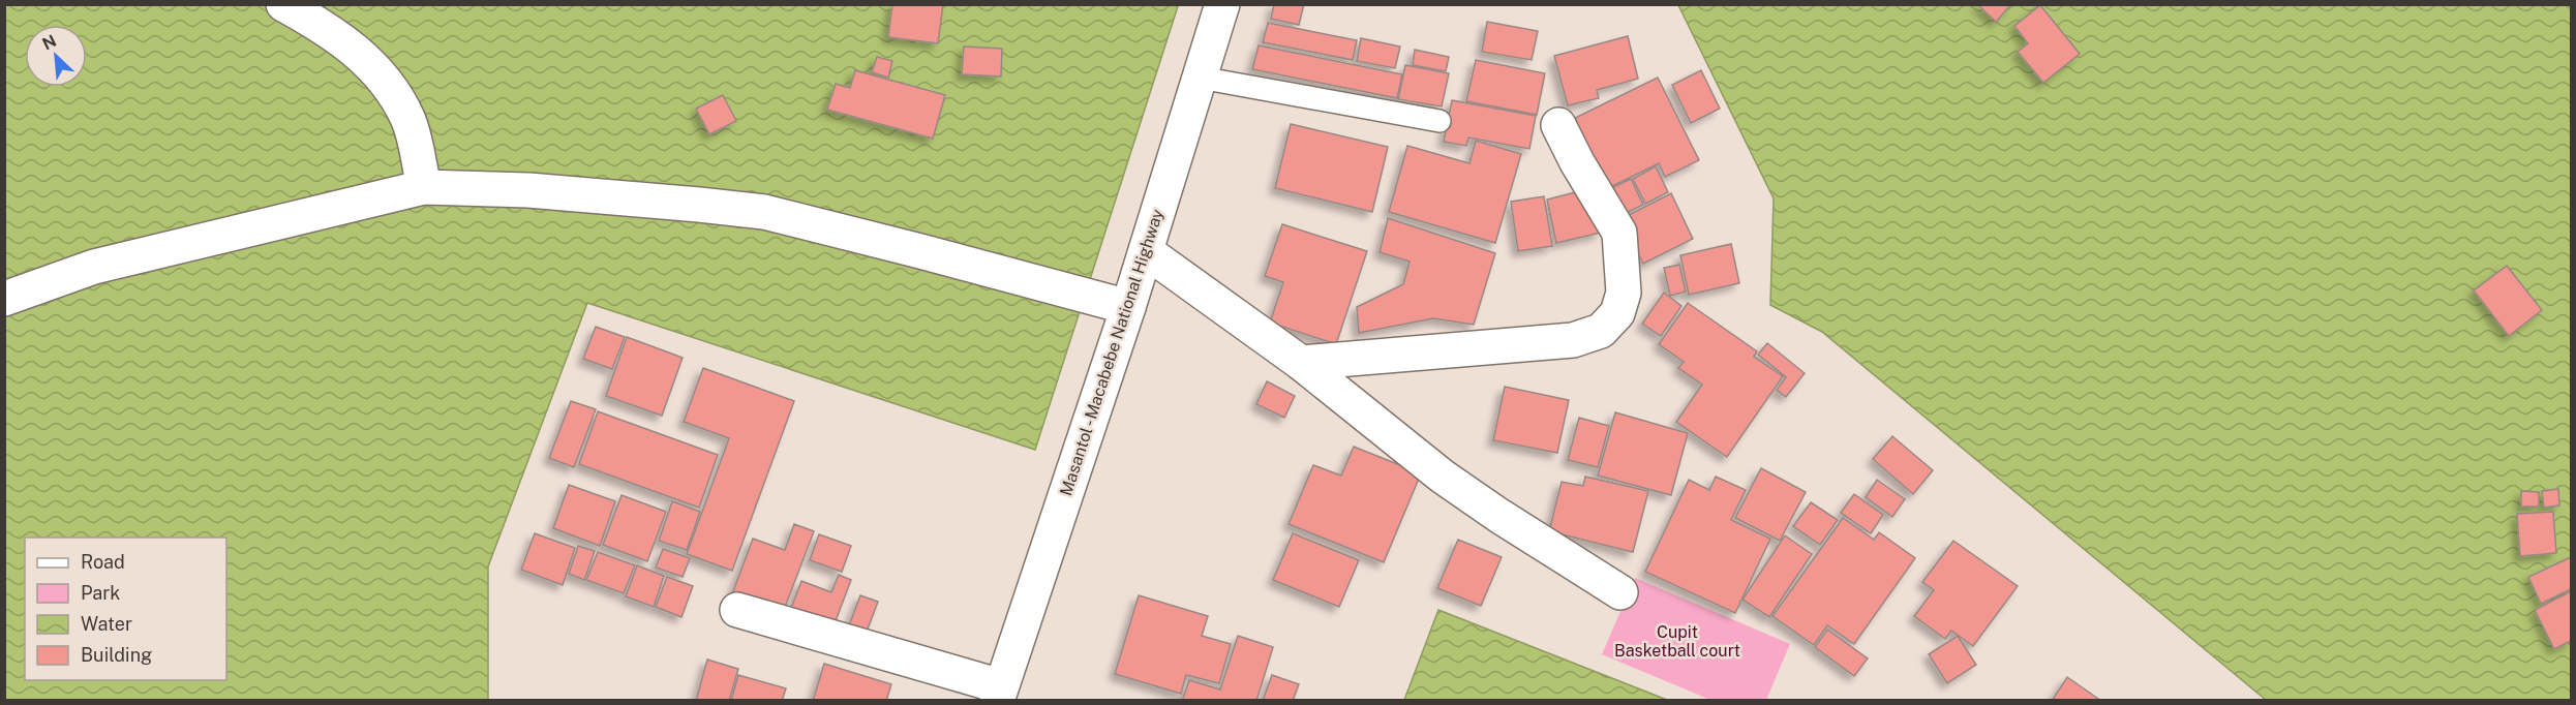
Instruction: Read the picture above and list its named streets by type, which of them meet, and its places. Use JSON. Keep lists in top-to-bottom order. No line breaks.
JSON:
{"streets":{"street":["Masantol - Macabebe National Highway"]},"parks":["Cupit Basketball court"],"legend":["Road","Park","Water","Building"],"north":"top left"}
